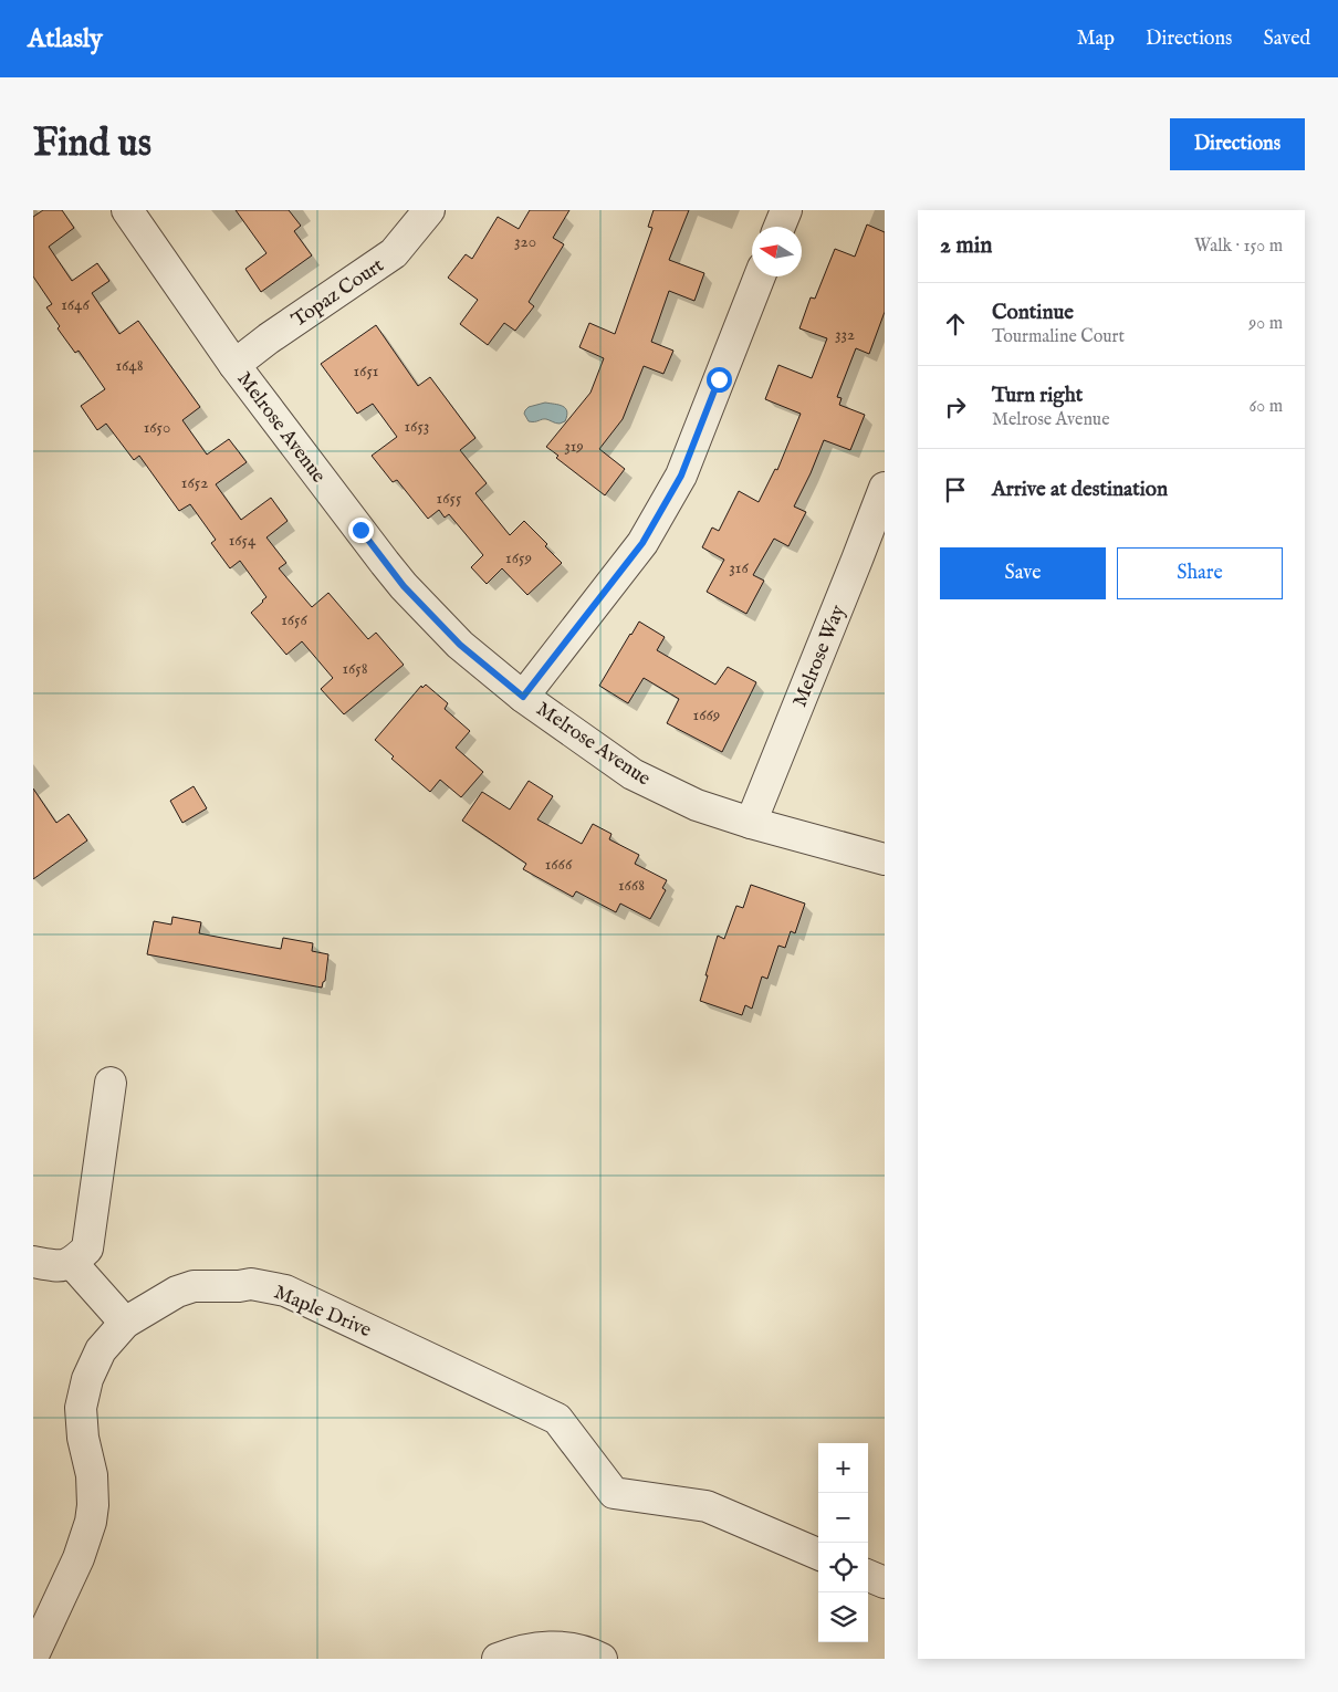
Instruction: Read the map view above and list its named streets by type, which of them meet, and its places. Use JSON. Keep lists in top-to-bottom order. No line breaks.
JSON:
{"streets":{"street":["Topaz Court","Melrose Avenue","Melrose Way","Maple Drive"]},"crossings":[["Topaz Court","Melrose Avenue"],["Melrose Avenue","Melrose Way"]],"house_numbers":["320","1646","332","1648","1651","1653","1650","319","1652","1655","1654","1659","316","1656","1658","1669","1666","1668"],"north":"left","page":{"header":"Atlasly","nav":["Map","Directions","Saved"],"buttons":["Directions",["Save","Share"]],"title":"Find us","heading":["2 min","Walk · 150 m"],"list":[["Continue","Tourmaline Court","90 m"],["Turn right","Melrose Avenue","60 m"],"Arrive at destination"],"map_buttons":["+","−"]}}
